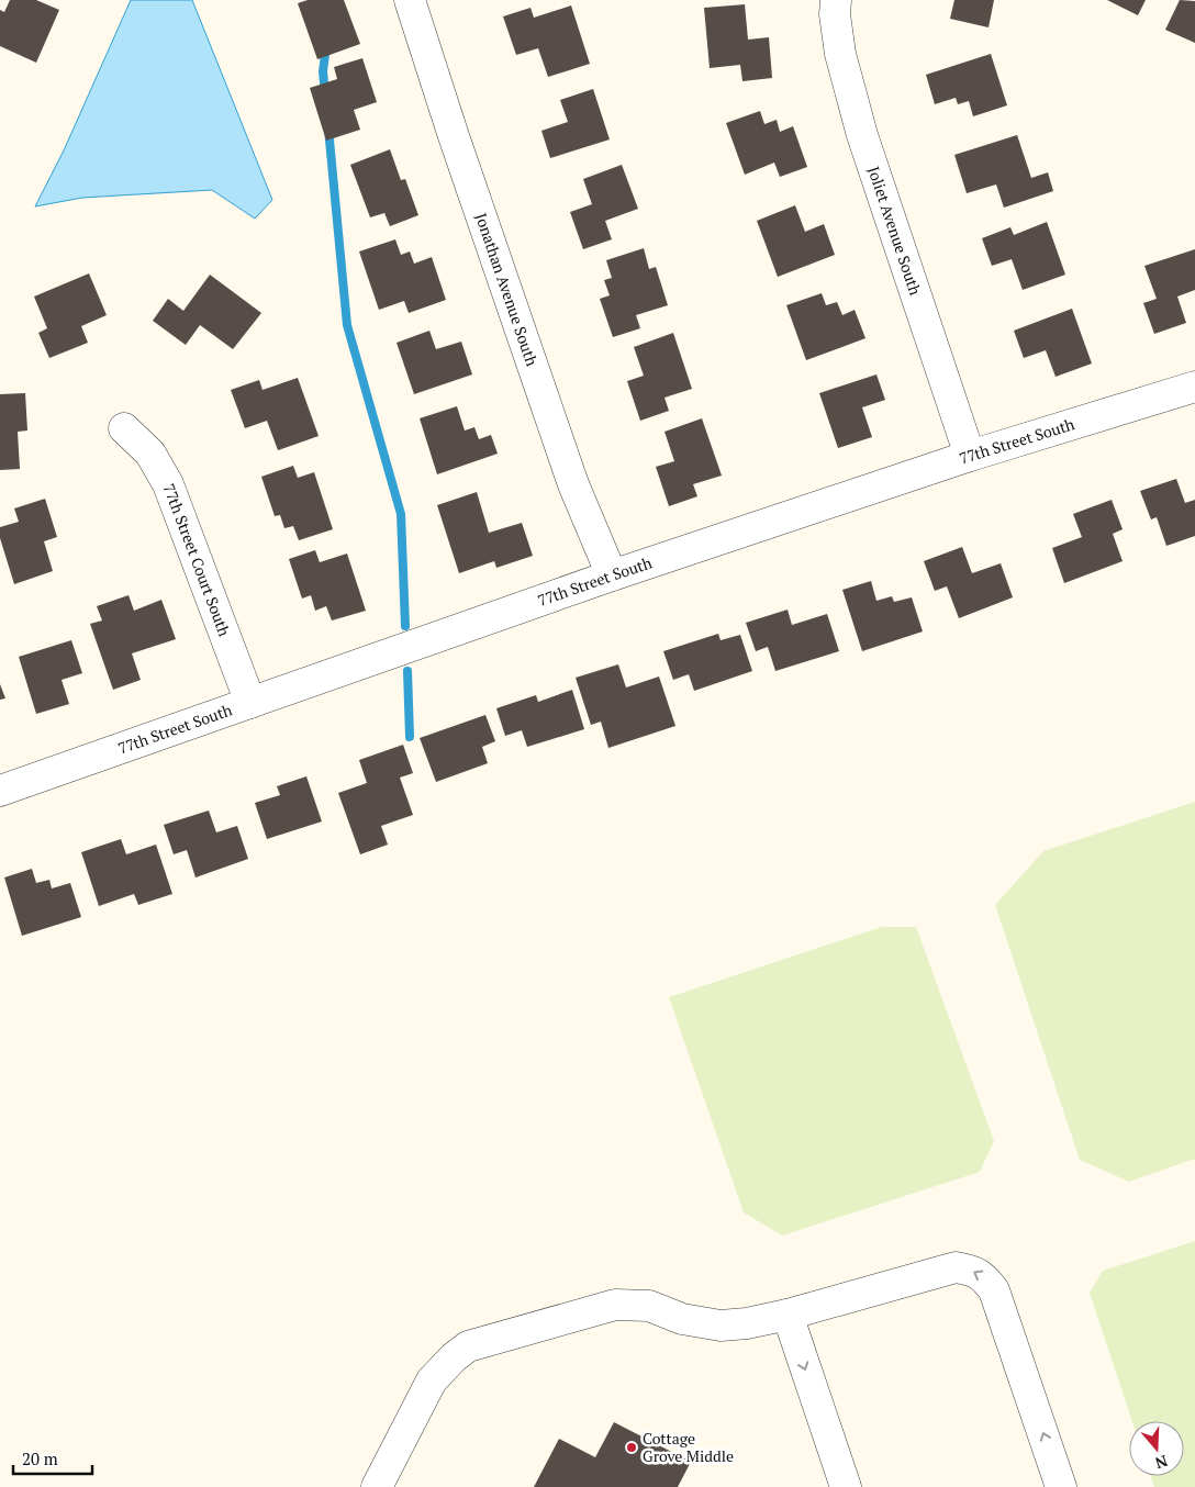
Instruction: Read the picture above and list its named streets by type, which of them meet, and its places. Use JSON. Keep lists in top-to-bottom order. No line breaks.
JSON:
{"streets":{"street":["Joliet Avenue South","Jonathan Avenue South","77th Street South","77th Street Court South"]},"crossings":[["Joliet Avenue South","77th Street South"],["Jonathan Avenue South","77th Street South"],["77th Street South","77th Street Court South"]],"places":["Cottage Grove Middle"],"scale_bar":"20 m","north":"bottom"}
